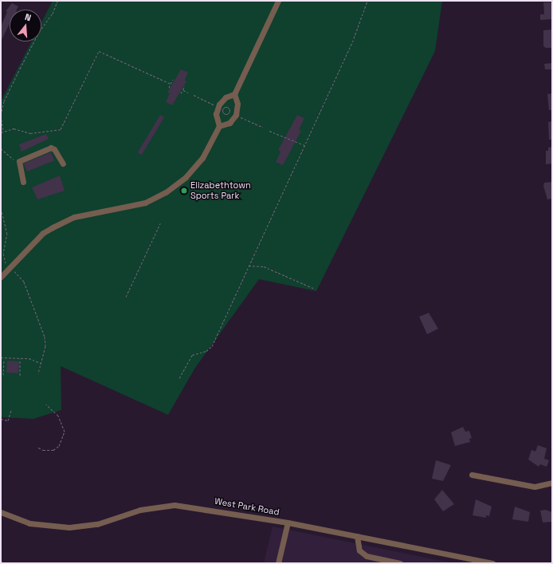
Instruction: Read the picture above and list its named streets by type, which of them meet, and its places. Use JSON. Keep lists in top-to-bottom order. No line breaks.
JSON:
{"streets":{"street":["West Park Road"]},"places":["Elizabethtown Sports Park"],"north":"top"}
